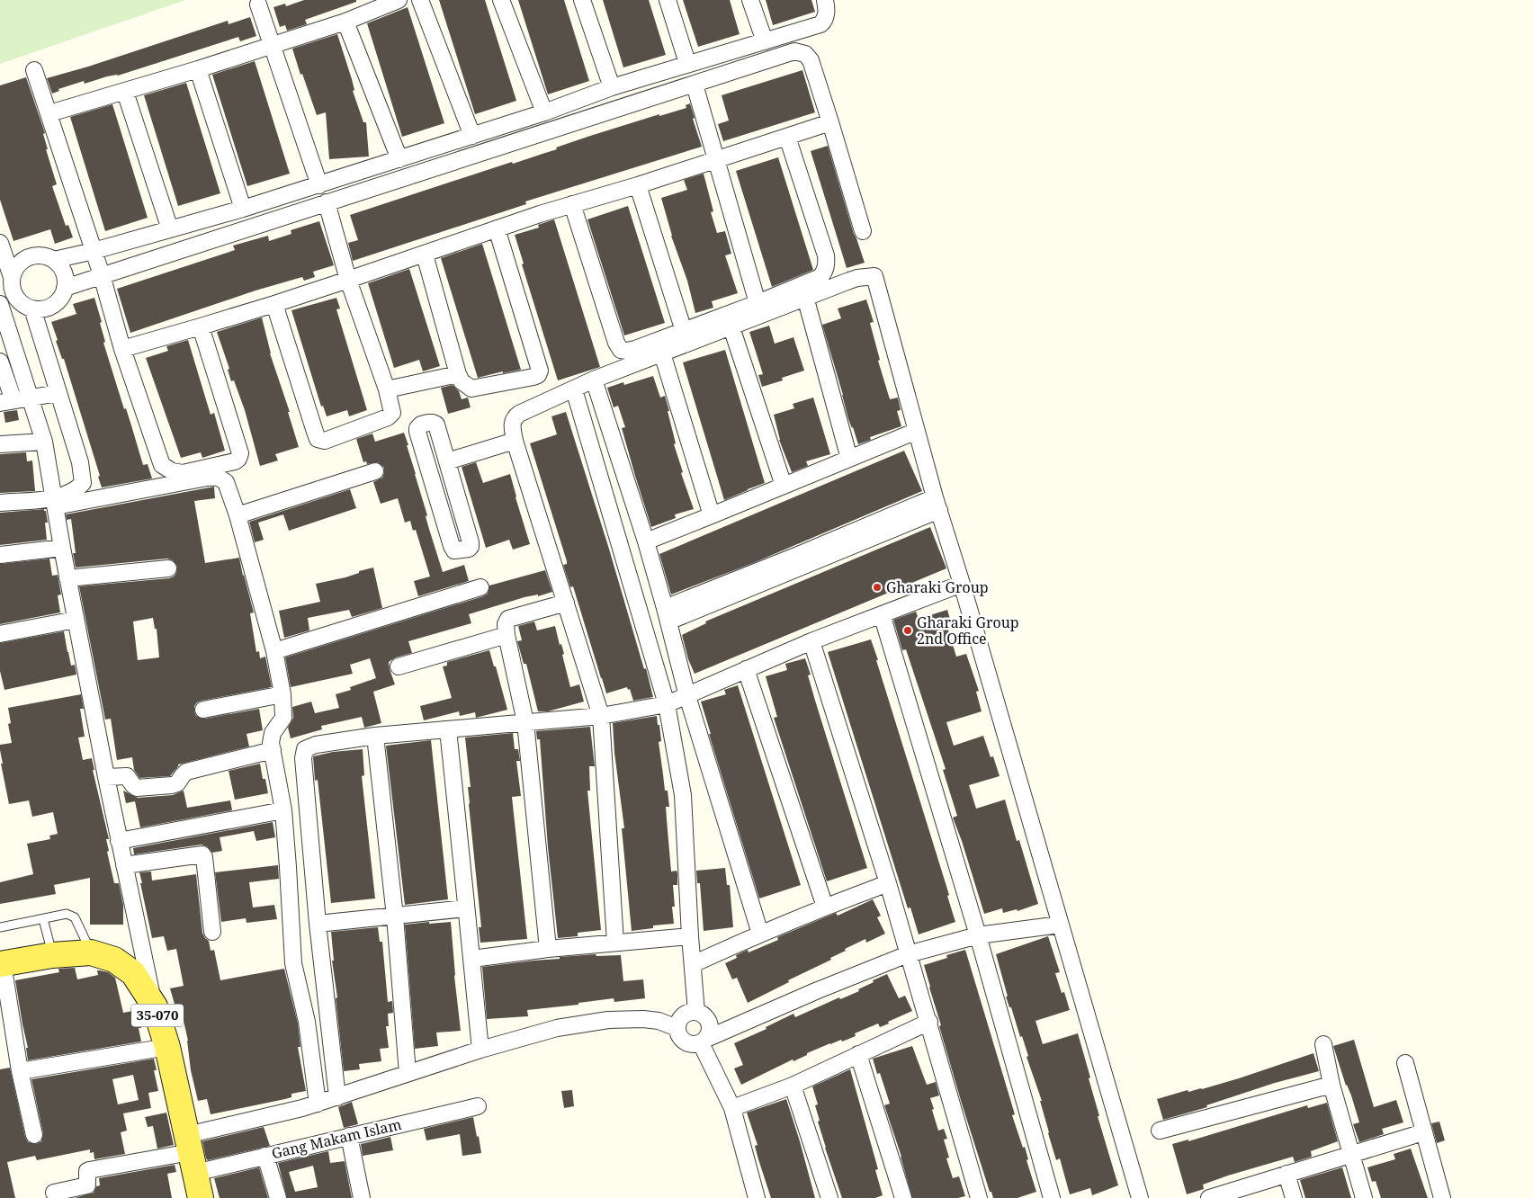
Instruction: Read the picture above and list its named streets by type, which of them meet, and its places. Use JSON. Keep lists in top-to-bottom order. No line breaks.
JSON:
{"streets":{"main road":["35-070"],"street":["Gang Makam Islam"]},"crossings":[["35-070","Gang Makam Islam"]],"places":["Gharaki Group","Gharaki Group 2nd Office"]}
